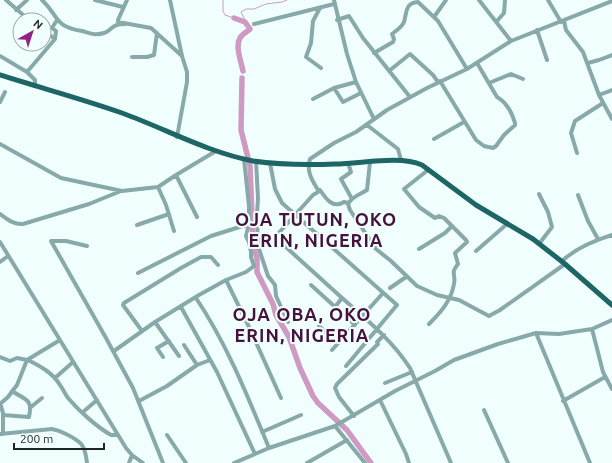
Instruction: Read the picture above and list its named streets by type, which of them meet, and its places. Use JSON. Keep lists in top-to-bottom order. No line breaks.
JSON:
{"districts":["OJA TUTUN, OKO ERIN, NIGERIA","OJA OBA, OKO ERIN, NIGERIA"],"scale_bar":"200 m","north":"top right"}
